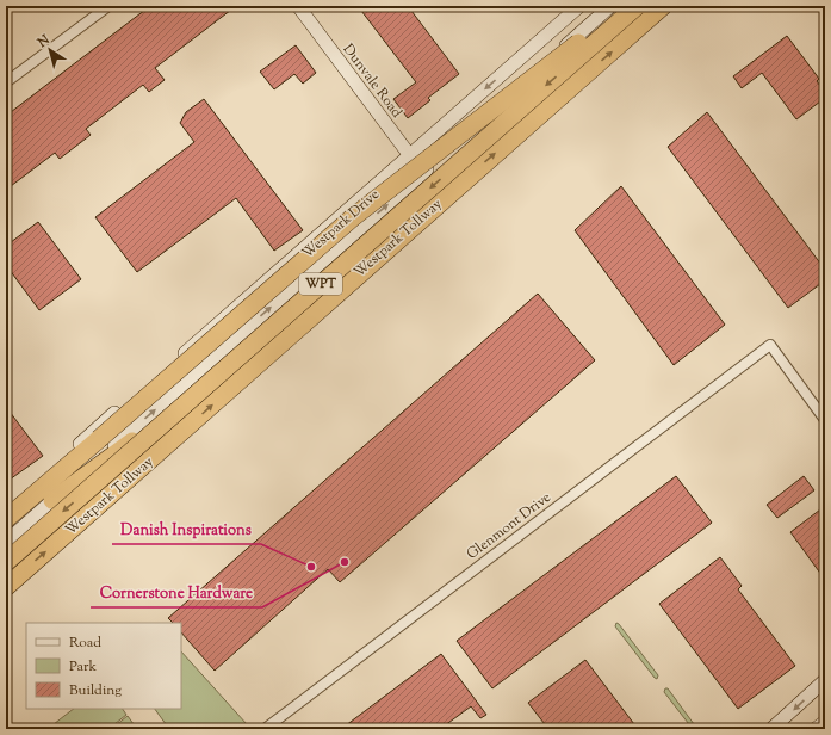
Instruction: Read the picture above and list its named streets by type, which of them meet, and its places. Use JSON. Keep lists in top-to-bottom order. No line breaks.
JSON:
{"streets":{"highway":["Westpark Tollway","WPT"],"main road":["Dunvale Road","Westpark Drive"],"street":["Glenmont Drive"]},"crossings":[["Dunvale Road","Westpark Drive"]],"places":["Cornerstone Hardware","Danish Inspirations"],"legend":["Road","Park","Building"],"north":"top left"}
